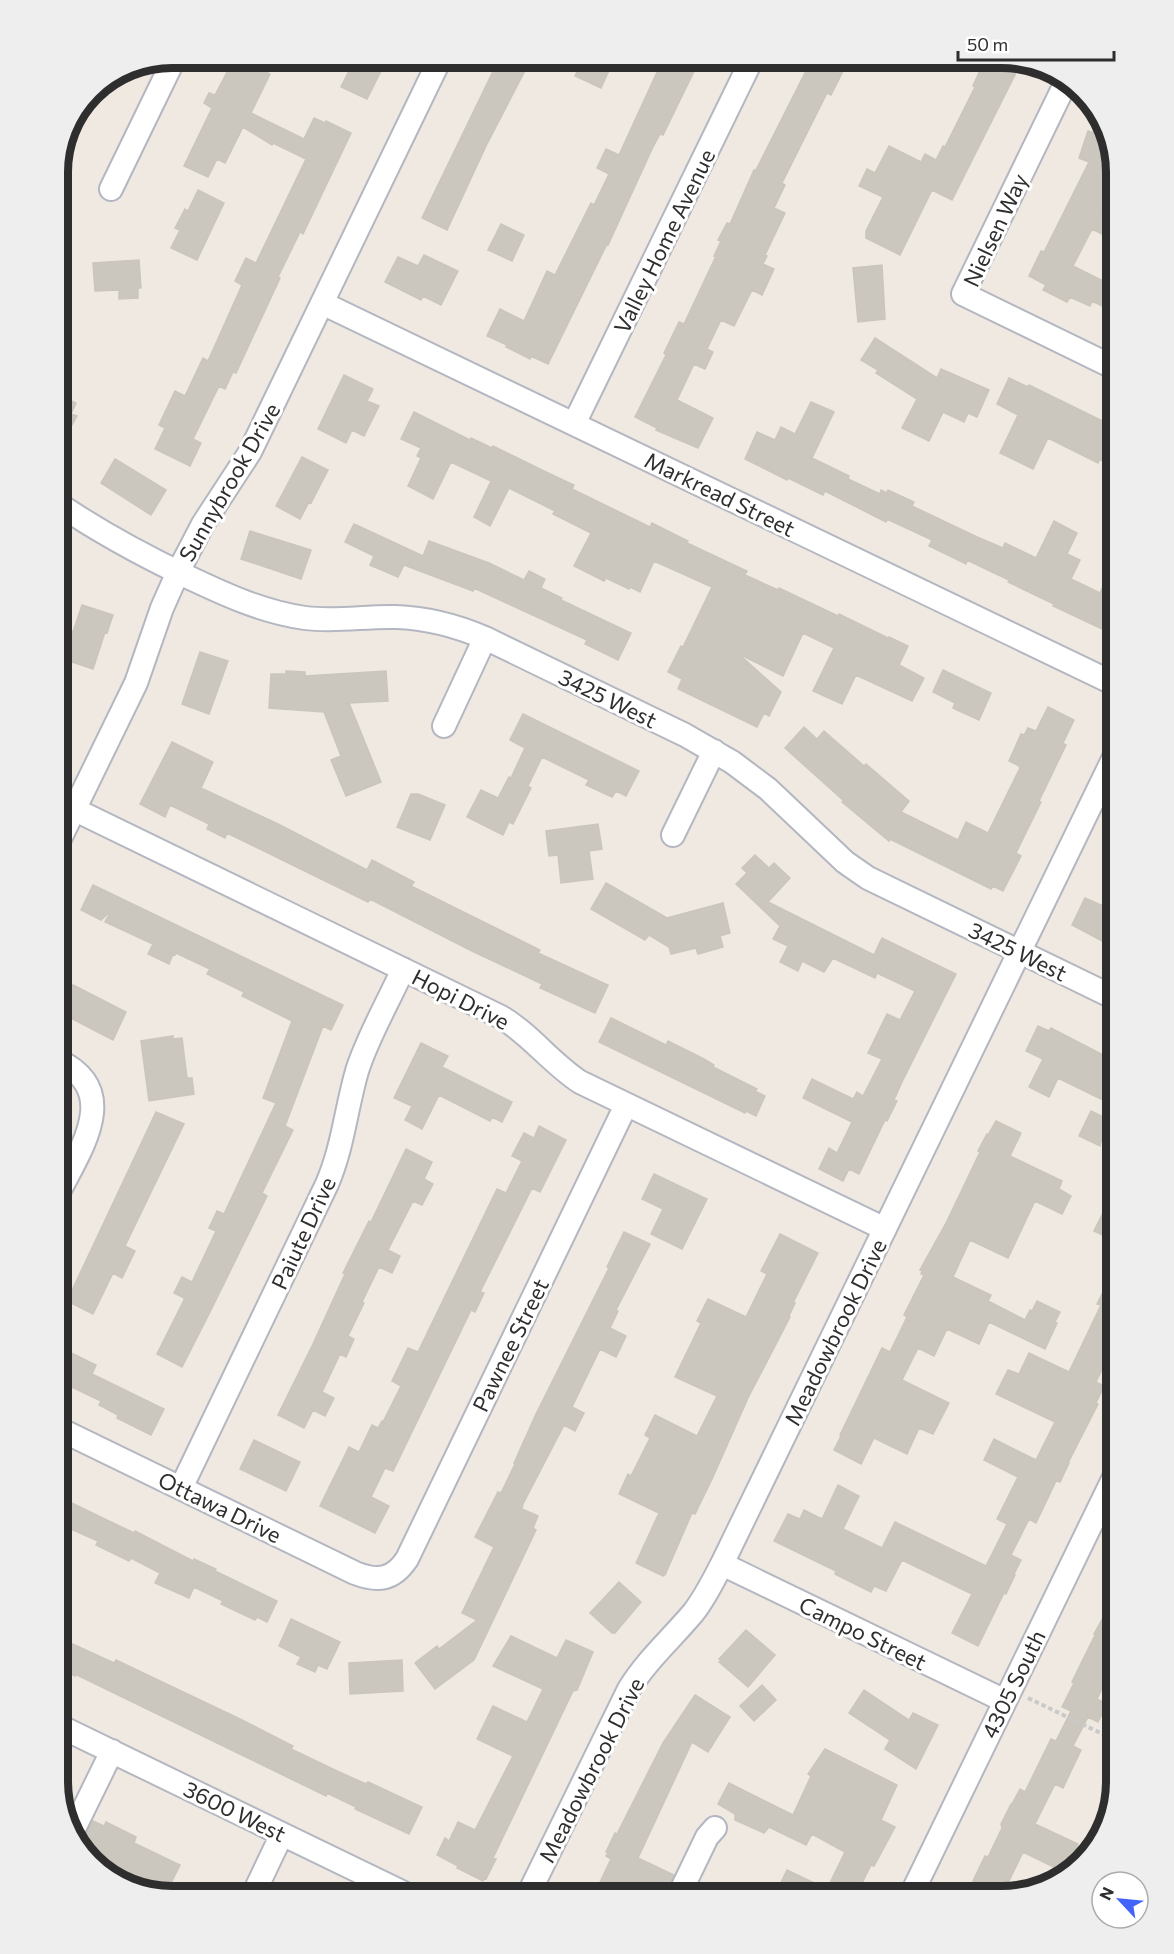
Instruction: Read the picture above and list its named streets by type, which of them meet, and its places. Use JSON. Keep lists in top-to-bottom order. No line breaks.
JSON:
{"streets":{"street":["Nielsen Way","Valley Home Avenue","Sunnybrook Drive","Markread Street","3425 West","Hopi Drive","Paiute Drive","Meadowbrook Drive","Pawnee Street","Ottawa Drive","Campo Street","4305 South","3600 West"]},"crossings":[["Valley Home Avenue","Markread Street"],["Sunnybrook Drive","Markread Street"],["Sunnybrook Drive","3425 West"],["3425 West","Meadowbrook Drive"],["Hopi Drive","Paiute Drive"],["Hopi Drive","Meadowbrook Drive"],["Hopi Drive","Pawnee Street"],["Paiute Drive","Ottawa Drive"],["Meadowbrook Drive","Campo Street"],["Pawnee Street","Ottawa Drive"],["Campo Street","4305 South"]],"scale_bar":"50 m","north":"top left"}
